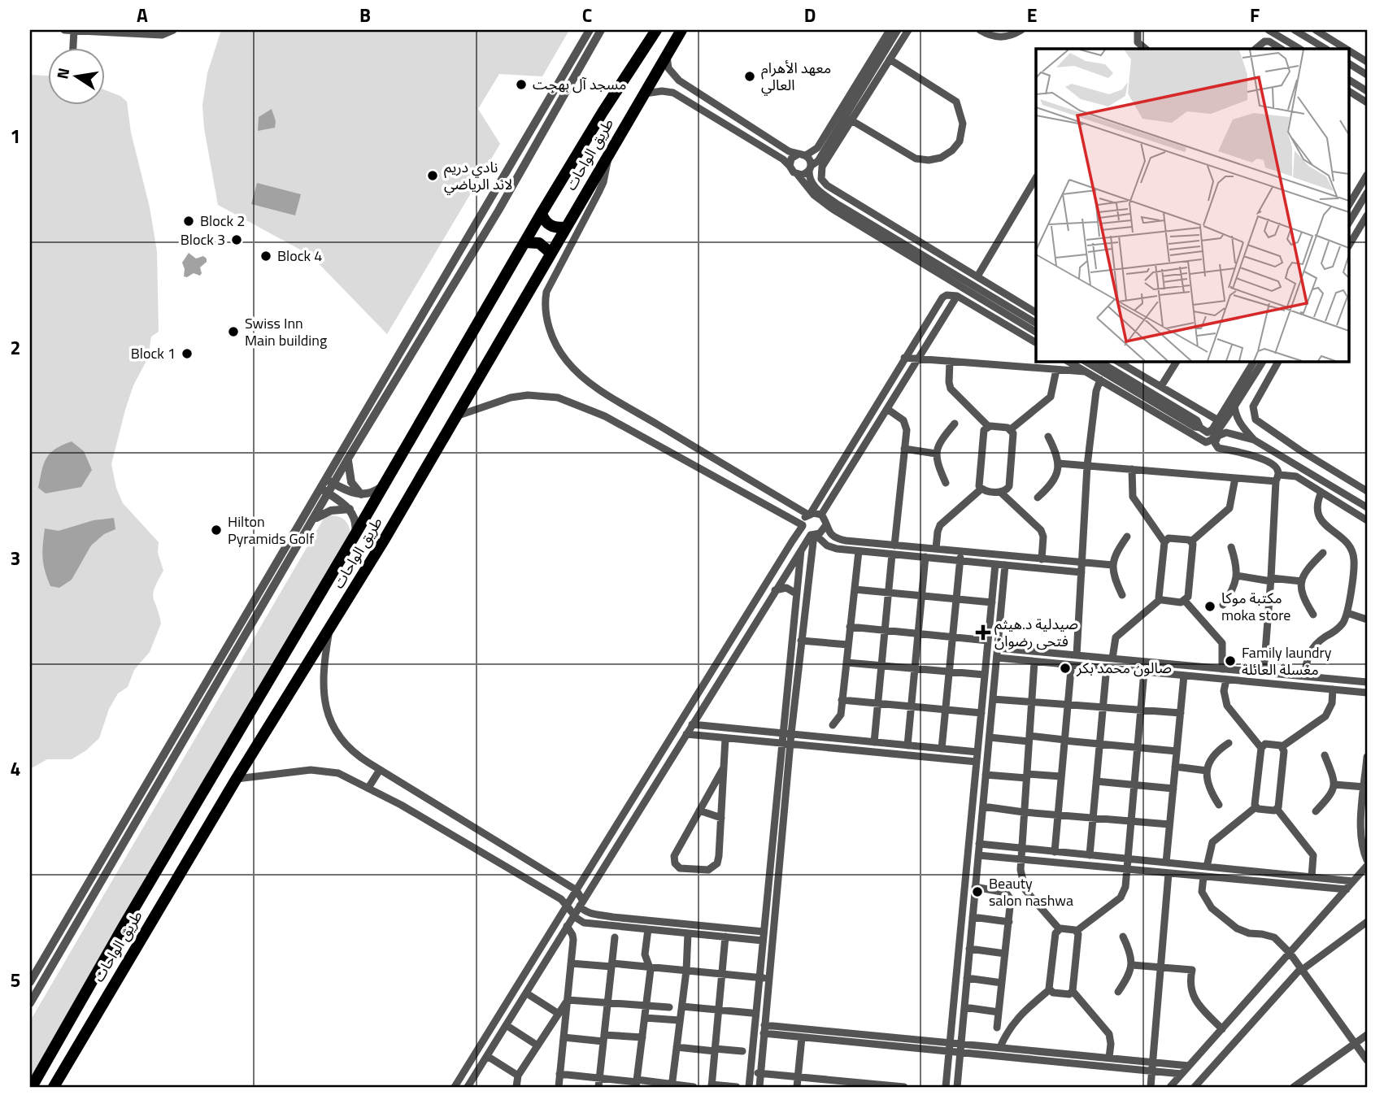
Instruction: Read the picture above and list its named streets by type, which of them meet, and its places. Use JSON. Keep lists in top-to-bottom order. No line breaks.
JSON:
{"streets":{"highway":["طريق الواحات"]},"places":{"other":["معهد الأهرام العالي","مسجد آل بهجت","نادي دريم لاند الرياضي","Block 2","Block 3","Block 4","Swiss Inn Main building","Block 1","Hilton Pyramids Golf","مكتبة موكا moka store","Family laundry مغسلة العائلة","صالون محمد بكر","Beauty salon nashwa"],"health":["صيدلية د.هيثم فتحى رضوان"]},"north":"left","grid":{"columns":["A","B","C","D","E","F"],"rows":["1","2","3","4","5"]}}
